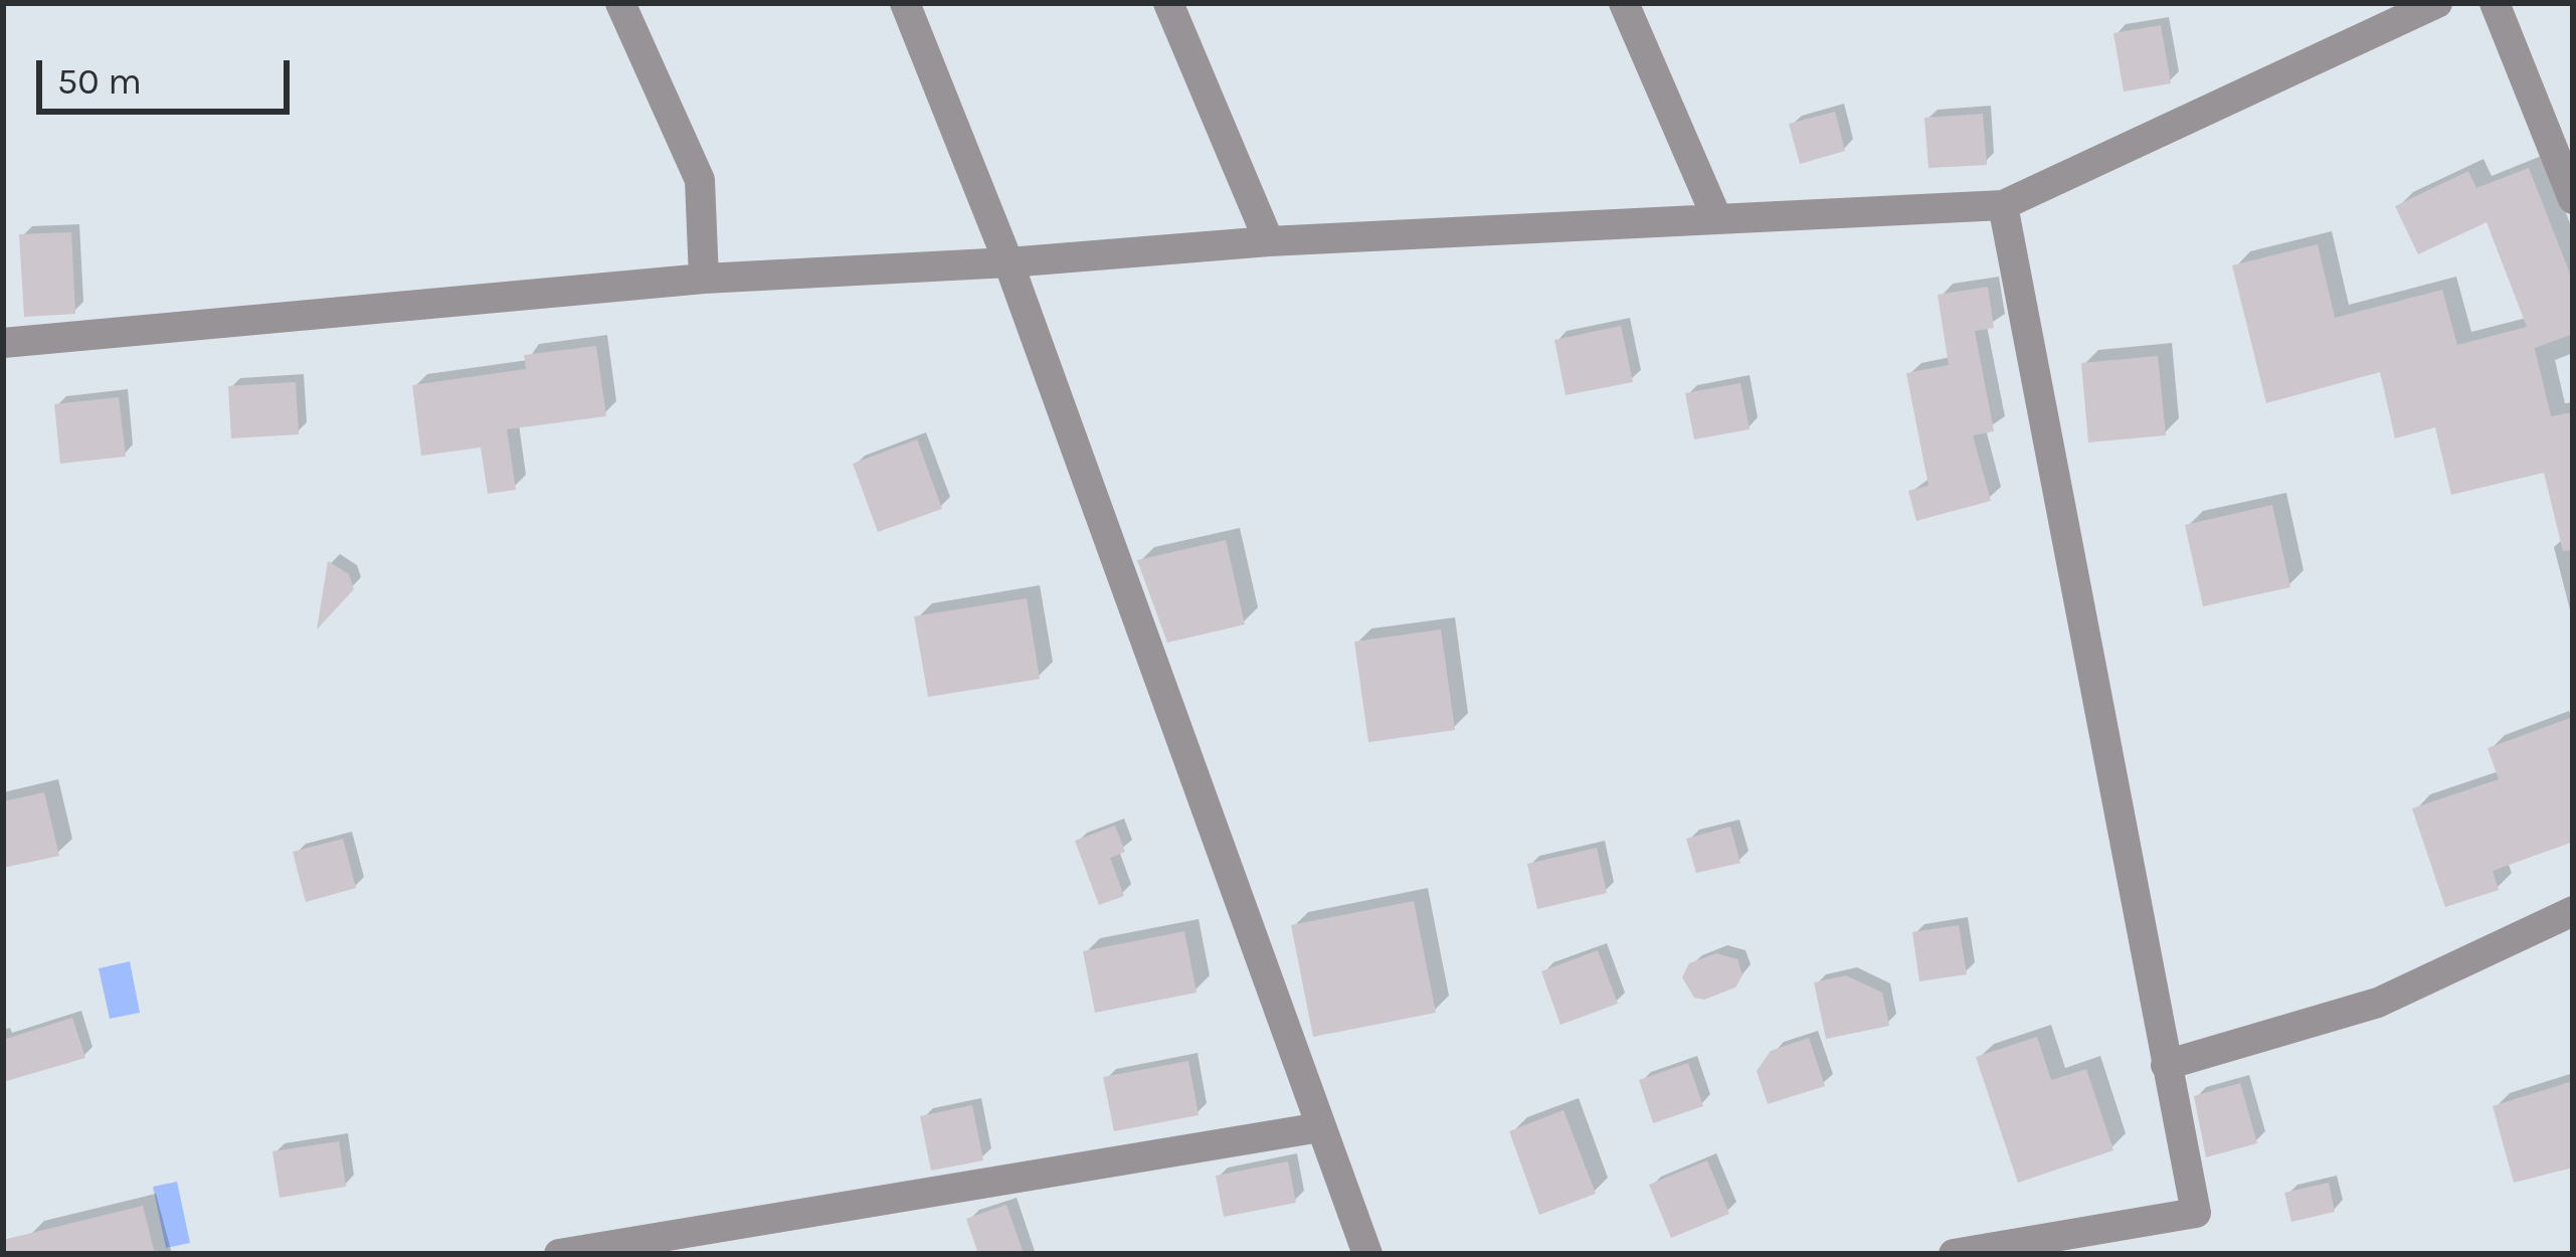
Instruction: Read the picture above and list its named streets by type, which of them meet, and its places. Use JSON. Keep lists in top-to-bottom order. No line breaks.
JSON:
{"scale_bar":"50 m"}
